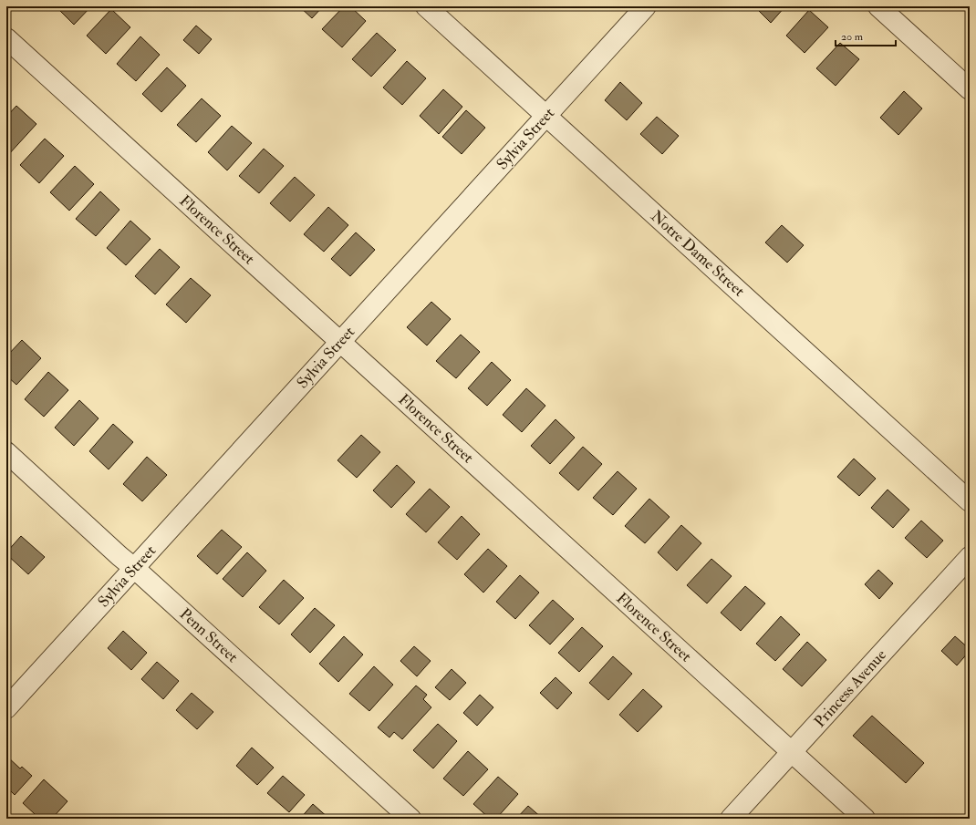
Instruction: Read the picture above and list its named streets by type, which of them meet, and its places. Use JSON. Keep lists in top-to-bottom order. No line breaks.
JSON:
{"streets":{"street":["Sylvia Street","Florence Street","Notre Dame Street","Penn Street","Princess Avenue"]},"crossings":[["Sylvia Street","Florence Street"],["Sylvia Street","Notre Dame Street"],["Sylvia Street","Penn Street"],["Florence Street","Princess Avenue"]],"scale_bar":"20 m"}
